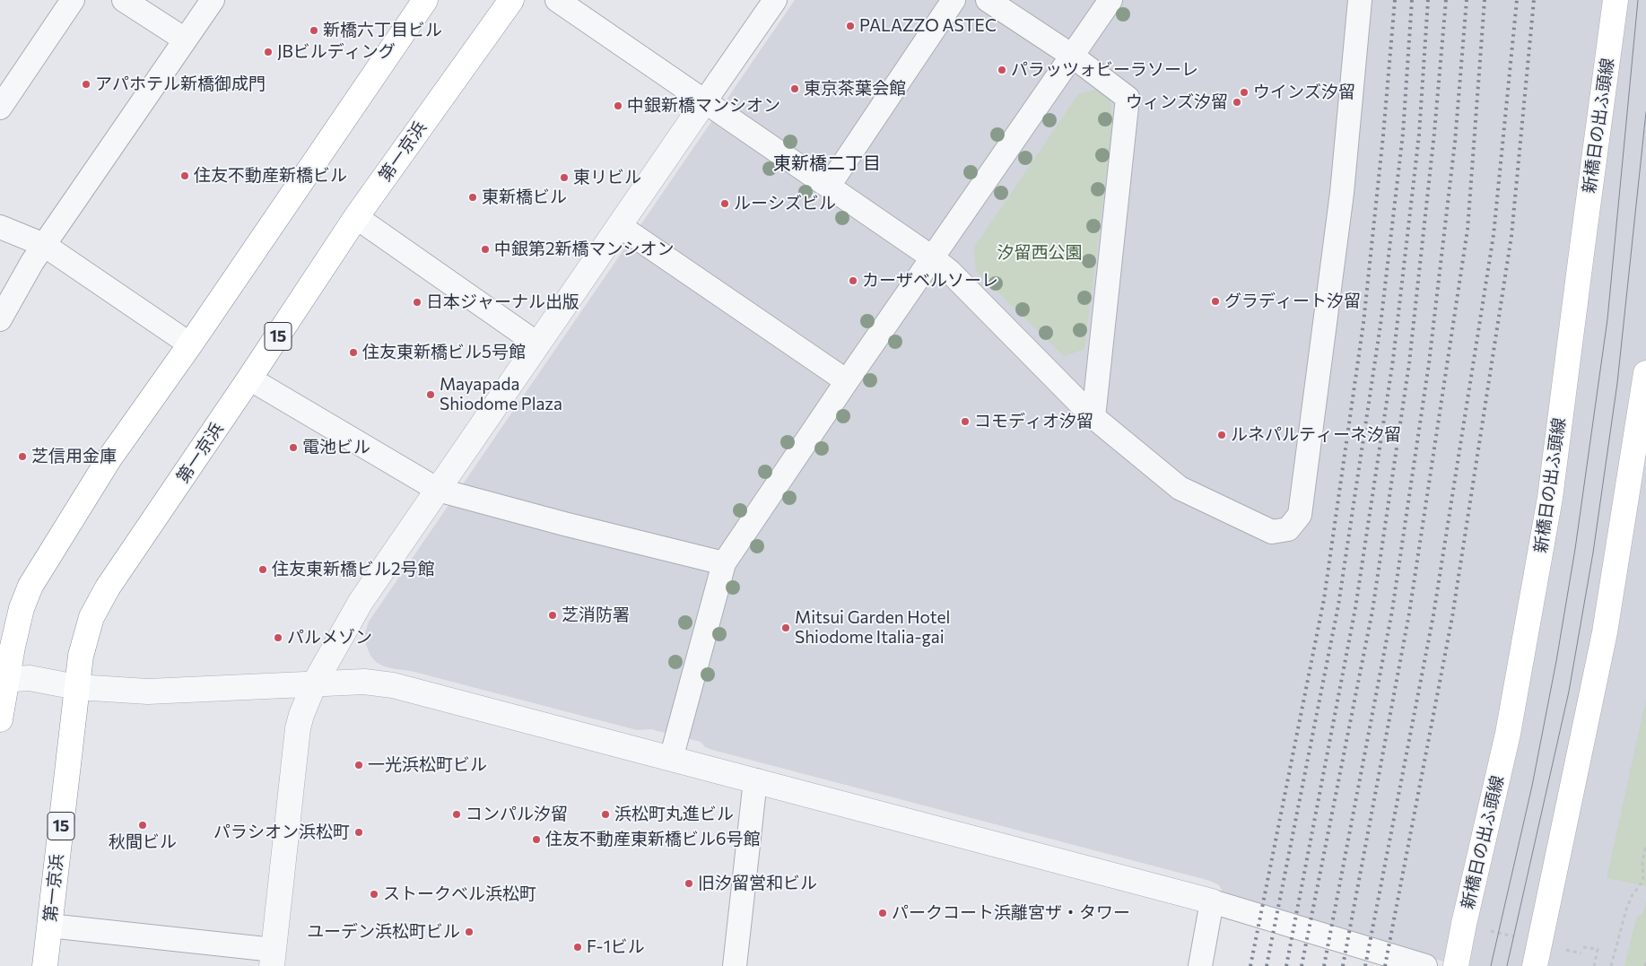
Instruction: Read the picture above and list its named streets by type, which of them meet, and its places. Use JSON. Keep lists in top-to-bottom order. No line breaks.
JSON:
{"streets":{"main road":["新橋日の出ふ頭線","第一京浜","15"]},"districts":["東新橋二丁目"],"parks":["汐留西公園"],"places":["PALAZZO ASTEC","新橋六丁目ビル","JBビルディング","パラッツォビーラソーレ","アパホテル新橋御成門","東京茶葉会館","ウインズ汐留","ウィンズ汐留","中銀新橋マンシオン","住友不動産新橋ビル","東リビル","東新橋ビル","ルーシズビル","中銀第2新橋マンシオン","カーザベルソーレ","グラディート汐留","日本ジャーナル出版","住友東新橋ビル5号館","Mayapada Shiodome Plaza","コモディオ汐留","ルネパルティーネ汐留","電池ビル","芝信用金庫","住友東新橋ビル2号館","芝消防署","Mitsui Garden Hotel Shiodome Italia-gai","パルメゾン","一光浜松町ビル","コンパル汐留","浜松町丸進ビル","秋間ビル","パラシオン浜松町","住友不動産東新橋ビル6号館","旧汐留営和ビル","ストークベル浜松町","パークコート浜離宮ザ・タワー","ユーデン浜松町ビル","F-1ビル"]}
